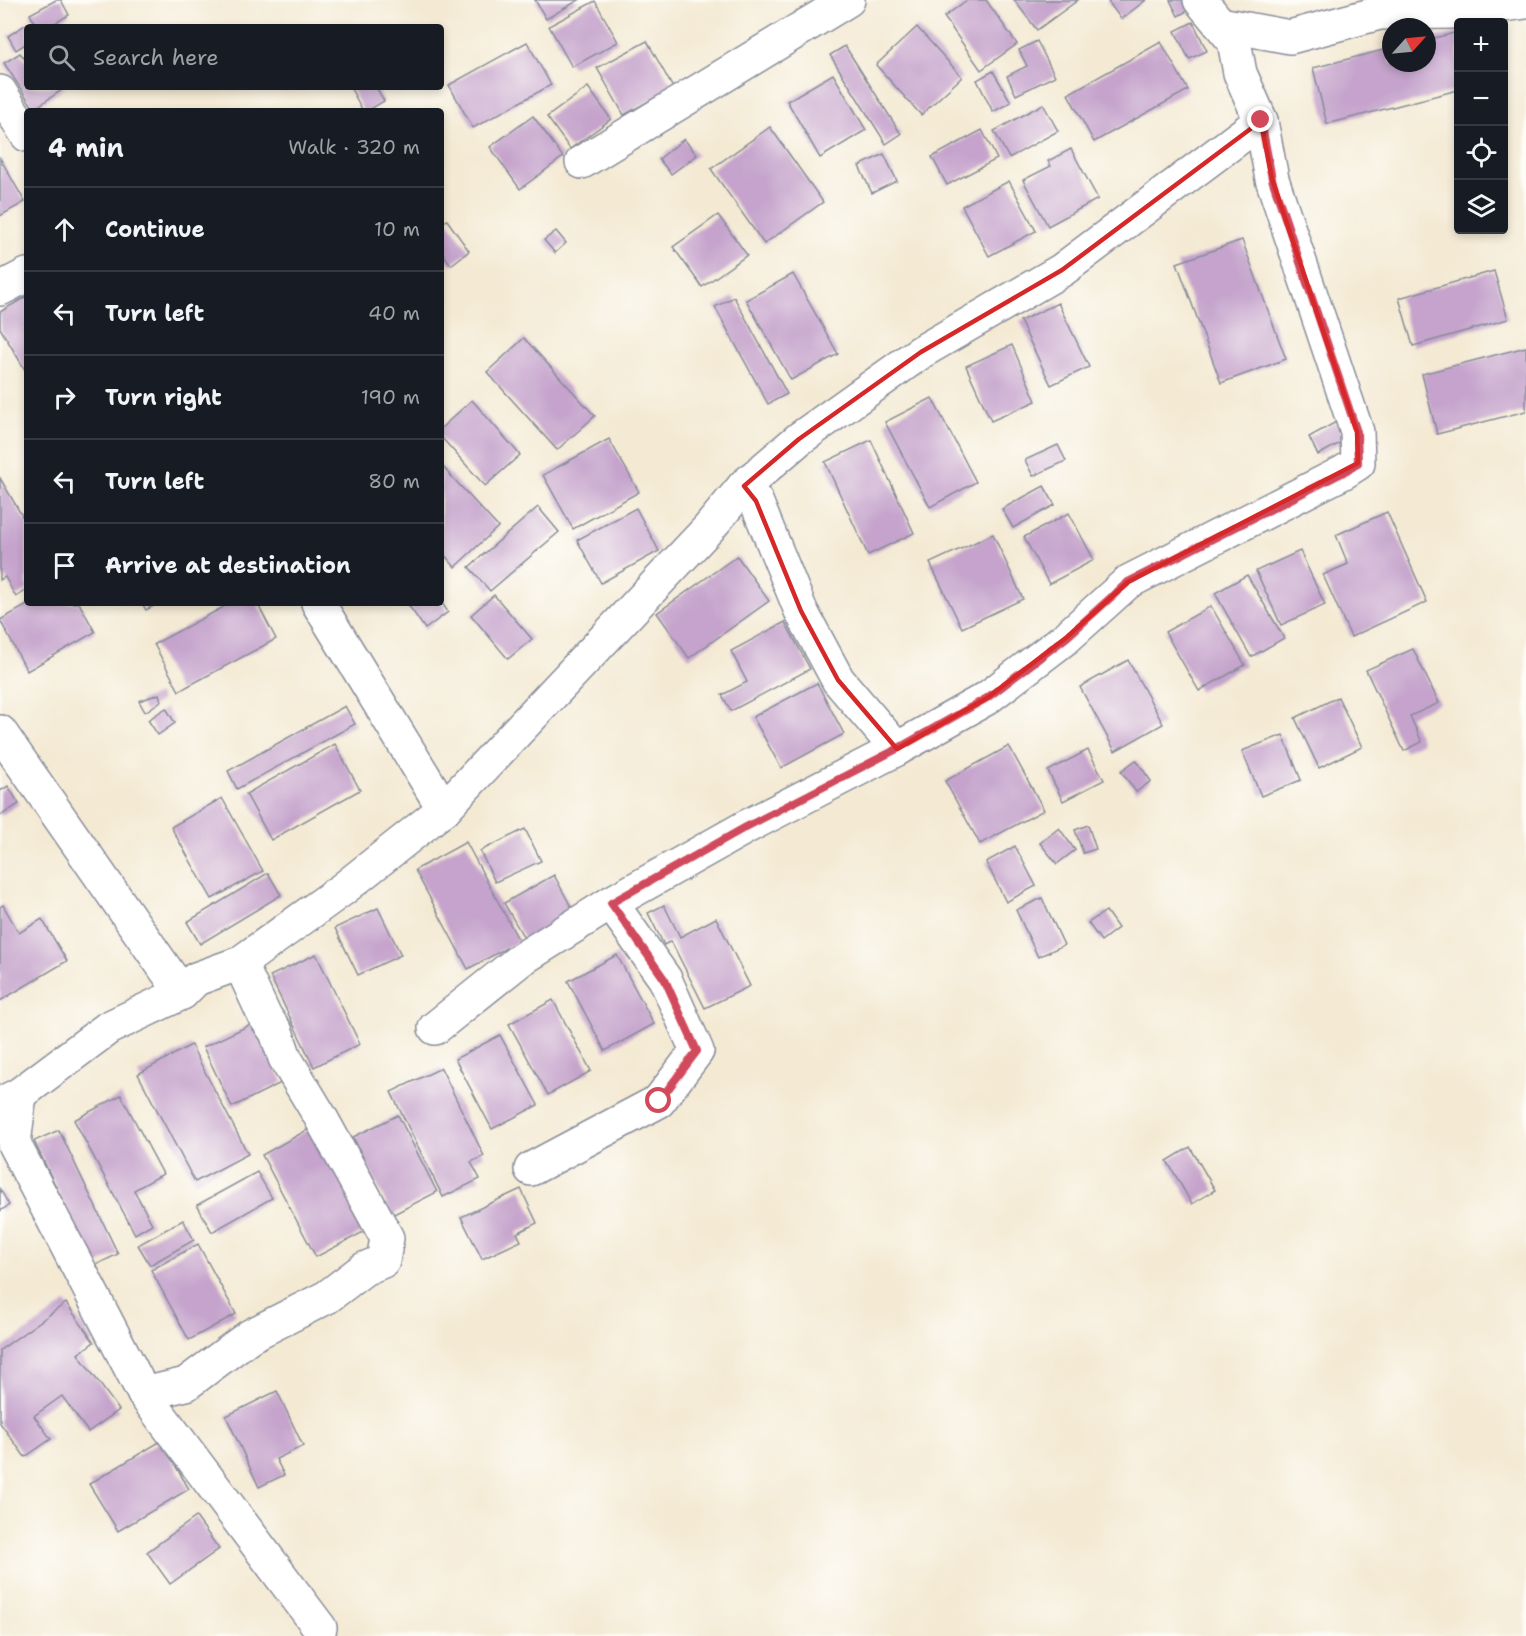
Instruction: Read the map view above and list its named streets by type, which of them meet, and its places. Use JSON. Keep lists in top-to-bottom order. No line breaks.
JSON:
{"north":"top right","page":{"map_buttons":["+","−"],"search":"Search here","heading":["4 min","Walk · 320 m"],"list":[["Continue","10 m"],["Turn left","40 m"],["Turn right","190 m"],["Turn left","80 m"],"Arrive at destination"]}}
